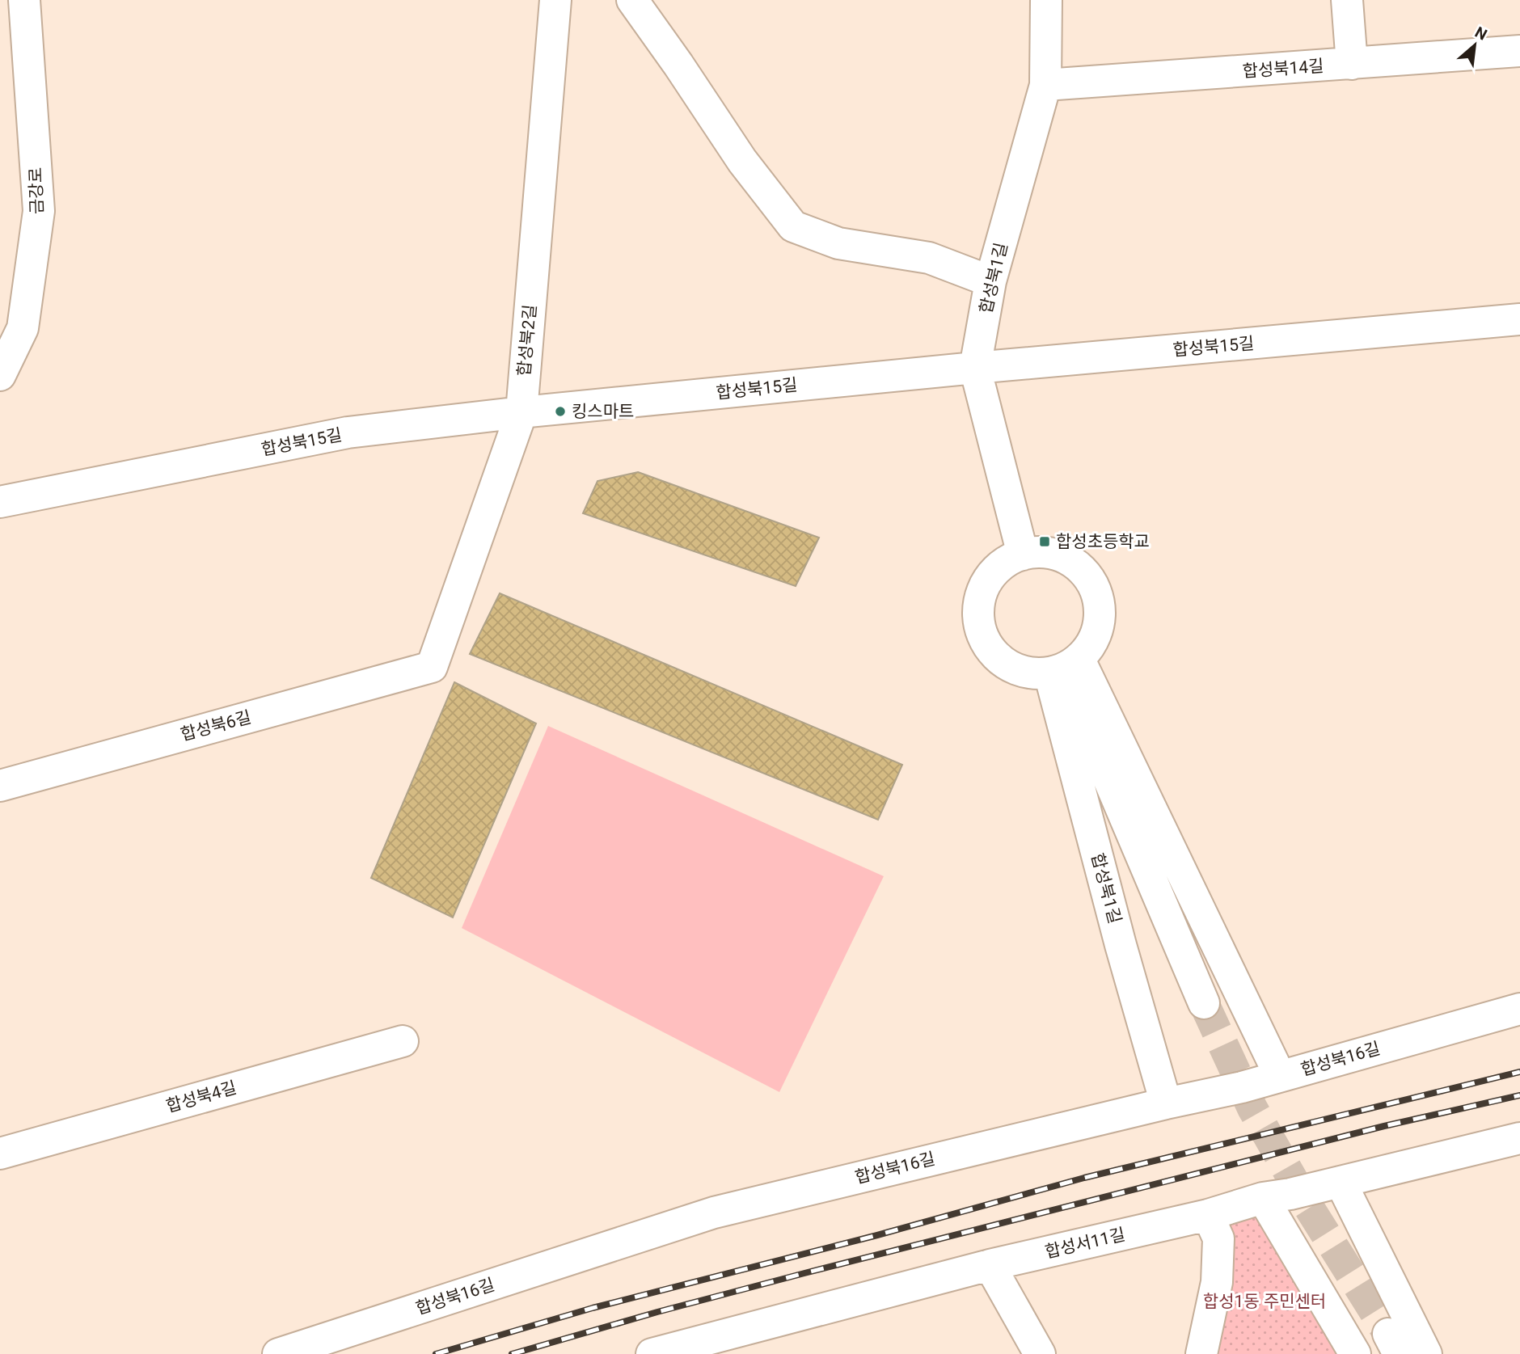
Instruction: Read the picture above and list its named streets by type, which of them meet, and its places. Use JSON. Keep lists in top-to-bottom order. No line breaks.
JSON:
{"streets":{"street":["합성북14길","금강로","합성북1길","합성북2길","합성북15길","합성북6길","합성북16길","합성북4길","합성서11길"]},"crossings":[["합성북14길","합성북1길"],["합성북1길","합성북15길"],["합성북1길","합성북16길"],["합성북2길","합성북15길"],["합성북2길","합성북6길"]],"parks":["합성1동 주민센터"],"places":{"other":["킹스마트"],"transit":["합성초등학교"]},"north":"top right"}
